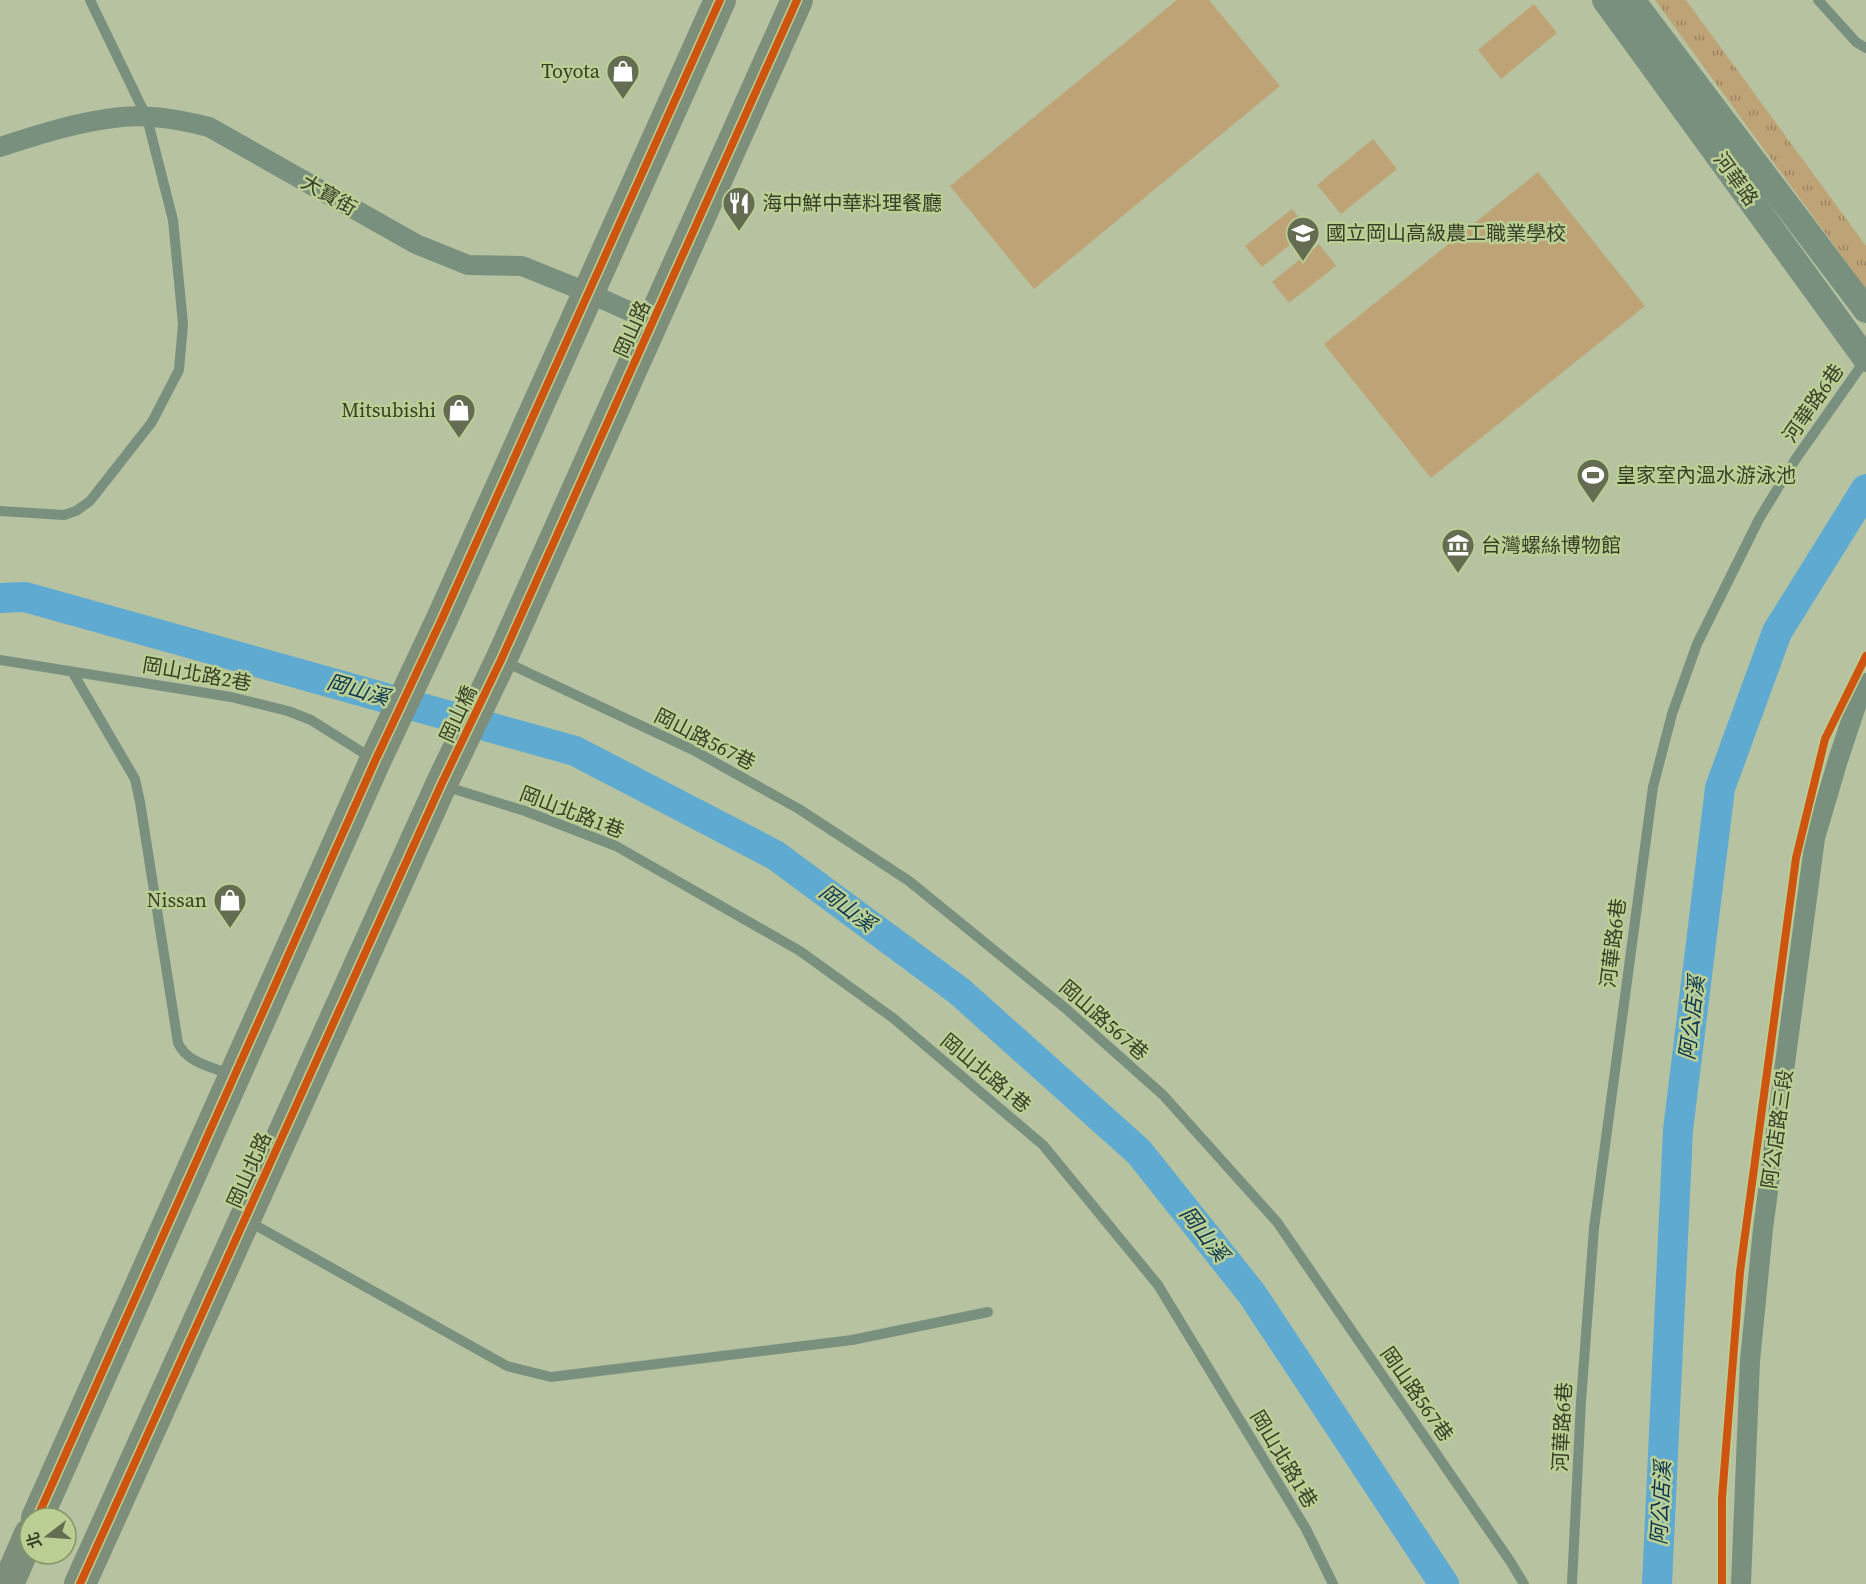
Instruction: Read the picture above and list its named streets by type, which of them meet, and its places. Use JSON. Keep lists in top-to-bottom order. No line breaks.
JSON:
{"streets":{"main road":["岡山路","岡山橋","岡山北路"],"street":["河華路","大寶街","阿公店路三段"],"lane":["河華路6巷","岡山北路2巷","岡山路567巷","岡山北路1巷"]},"crossings":[["河華路","河華路6巷"],["大寶街","岡山路"],["岡山路","岡山橋"],["岡山路","岡山路567巷"],["岡山橋","岡山路567巷"],["岡山橋","岡山北路1巷"],["岡山橋","岡山北路"],["岡山北路1巷","岡山北路"]],"water":["岡山溪","阿公店溪"],"places":{"shop":["Toyota","Mitsubishi","Nissan"],"restaurant":["海中鮮中華料理餐廳"],"school or university":["國立岡山高級農工職業學校"],"sports":["皇家室內溫水游泳池"],"museum":["台灣螺絲博物館"]},"north":"left"}
